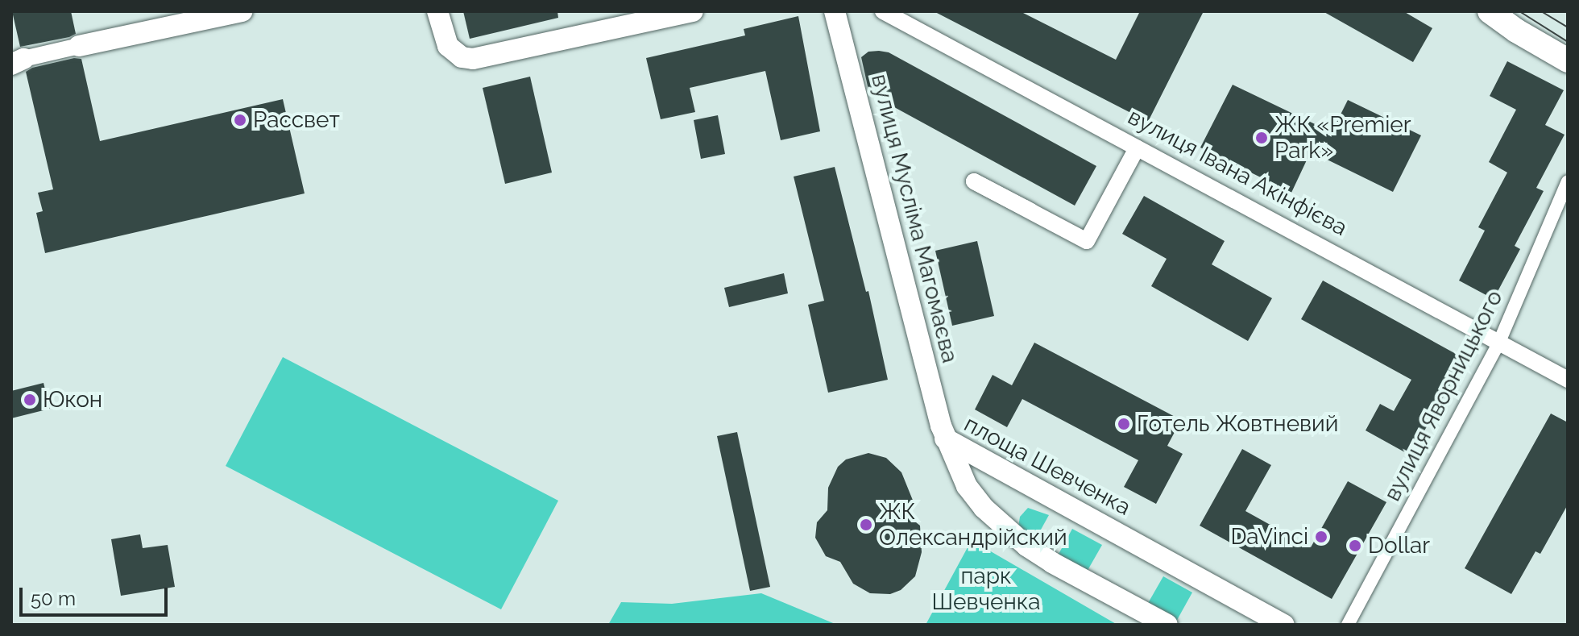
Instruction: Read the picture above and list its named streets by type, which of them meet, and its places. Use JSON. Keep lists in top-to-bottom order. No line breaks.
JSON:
{"streets":{"street":["вулиця Івана Акінфієва","вулиця Мусліма Магомаєва","вулиця Яворницького","площа Шевченка"]},"crossings":[["вулиця Івана Акінфієва","вулиця Яворницького"],["вулиця Мусліма Магомаєва","площа Шевченка"]],"parks":["парк Шевченка"],"places":["Рассвет","ЖК «Premier Park»","Юкон","Готель Жовтневий","ЖК Олександрійский","DaVinci","Dollar"],"scale_bar":"50 m"}
